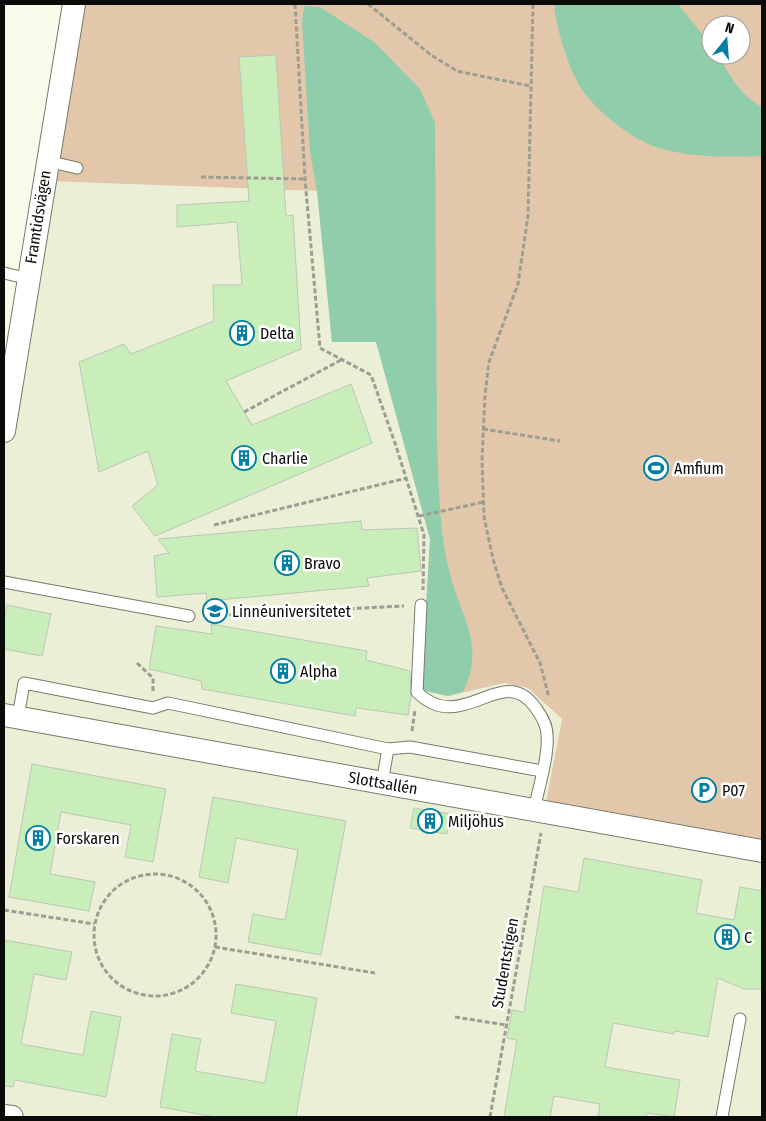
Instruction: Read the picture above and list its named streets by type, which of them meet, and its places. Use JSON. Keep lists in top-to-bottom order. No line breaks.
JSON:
{"streets":{"street":["Framtidsvägen","Slottsallén"],"path":["Studentstigen"]},"crossings":[["Slottsallén","Studentstigen"]],"places":{"building":["Delta","Charlie","Bravo","Alpha","Miljöhus","Forskaren","C"],"sports":["Amfium"],"school or university":["Linnéuniversitetet"],"parking":["P07"]},"north":"top"}
